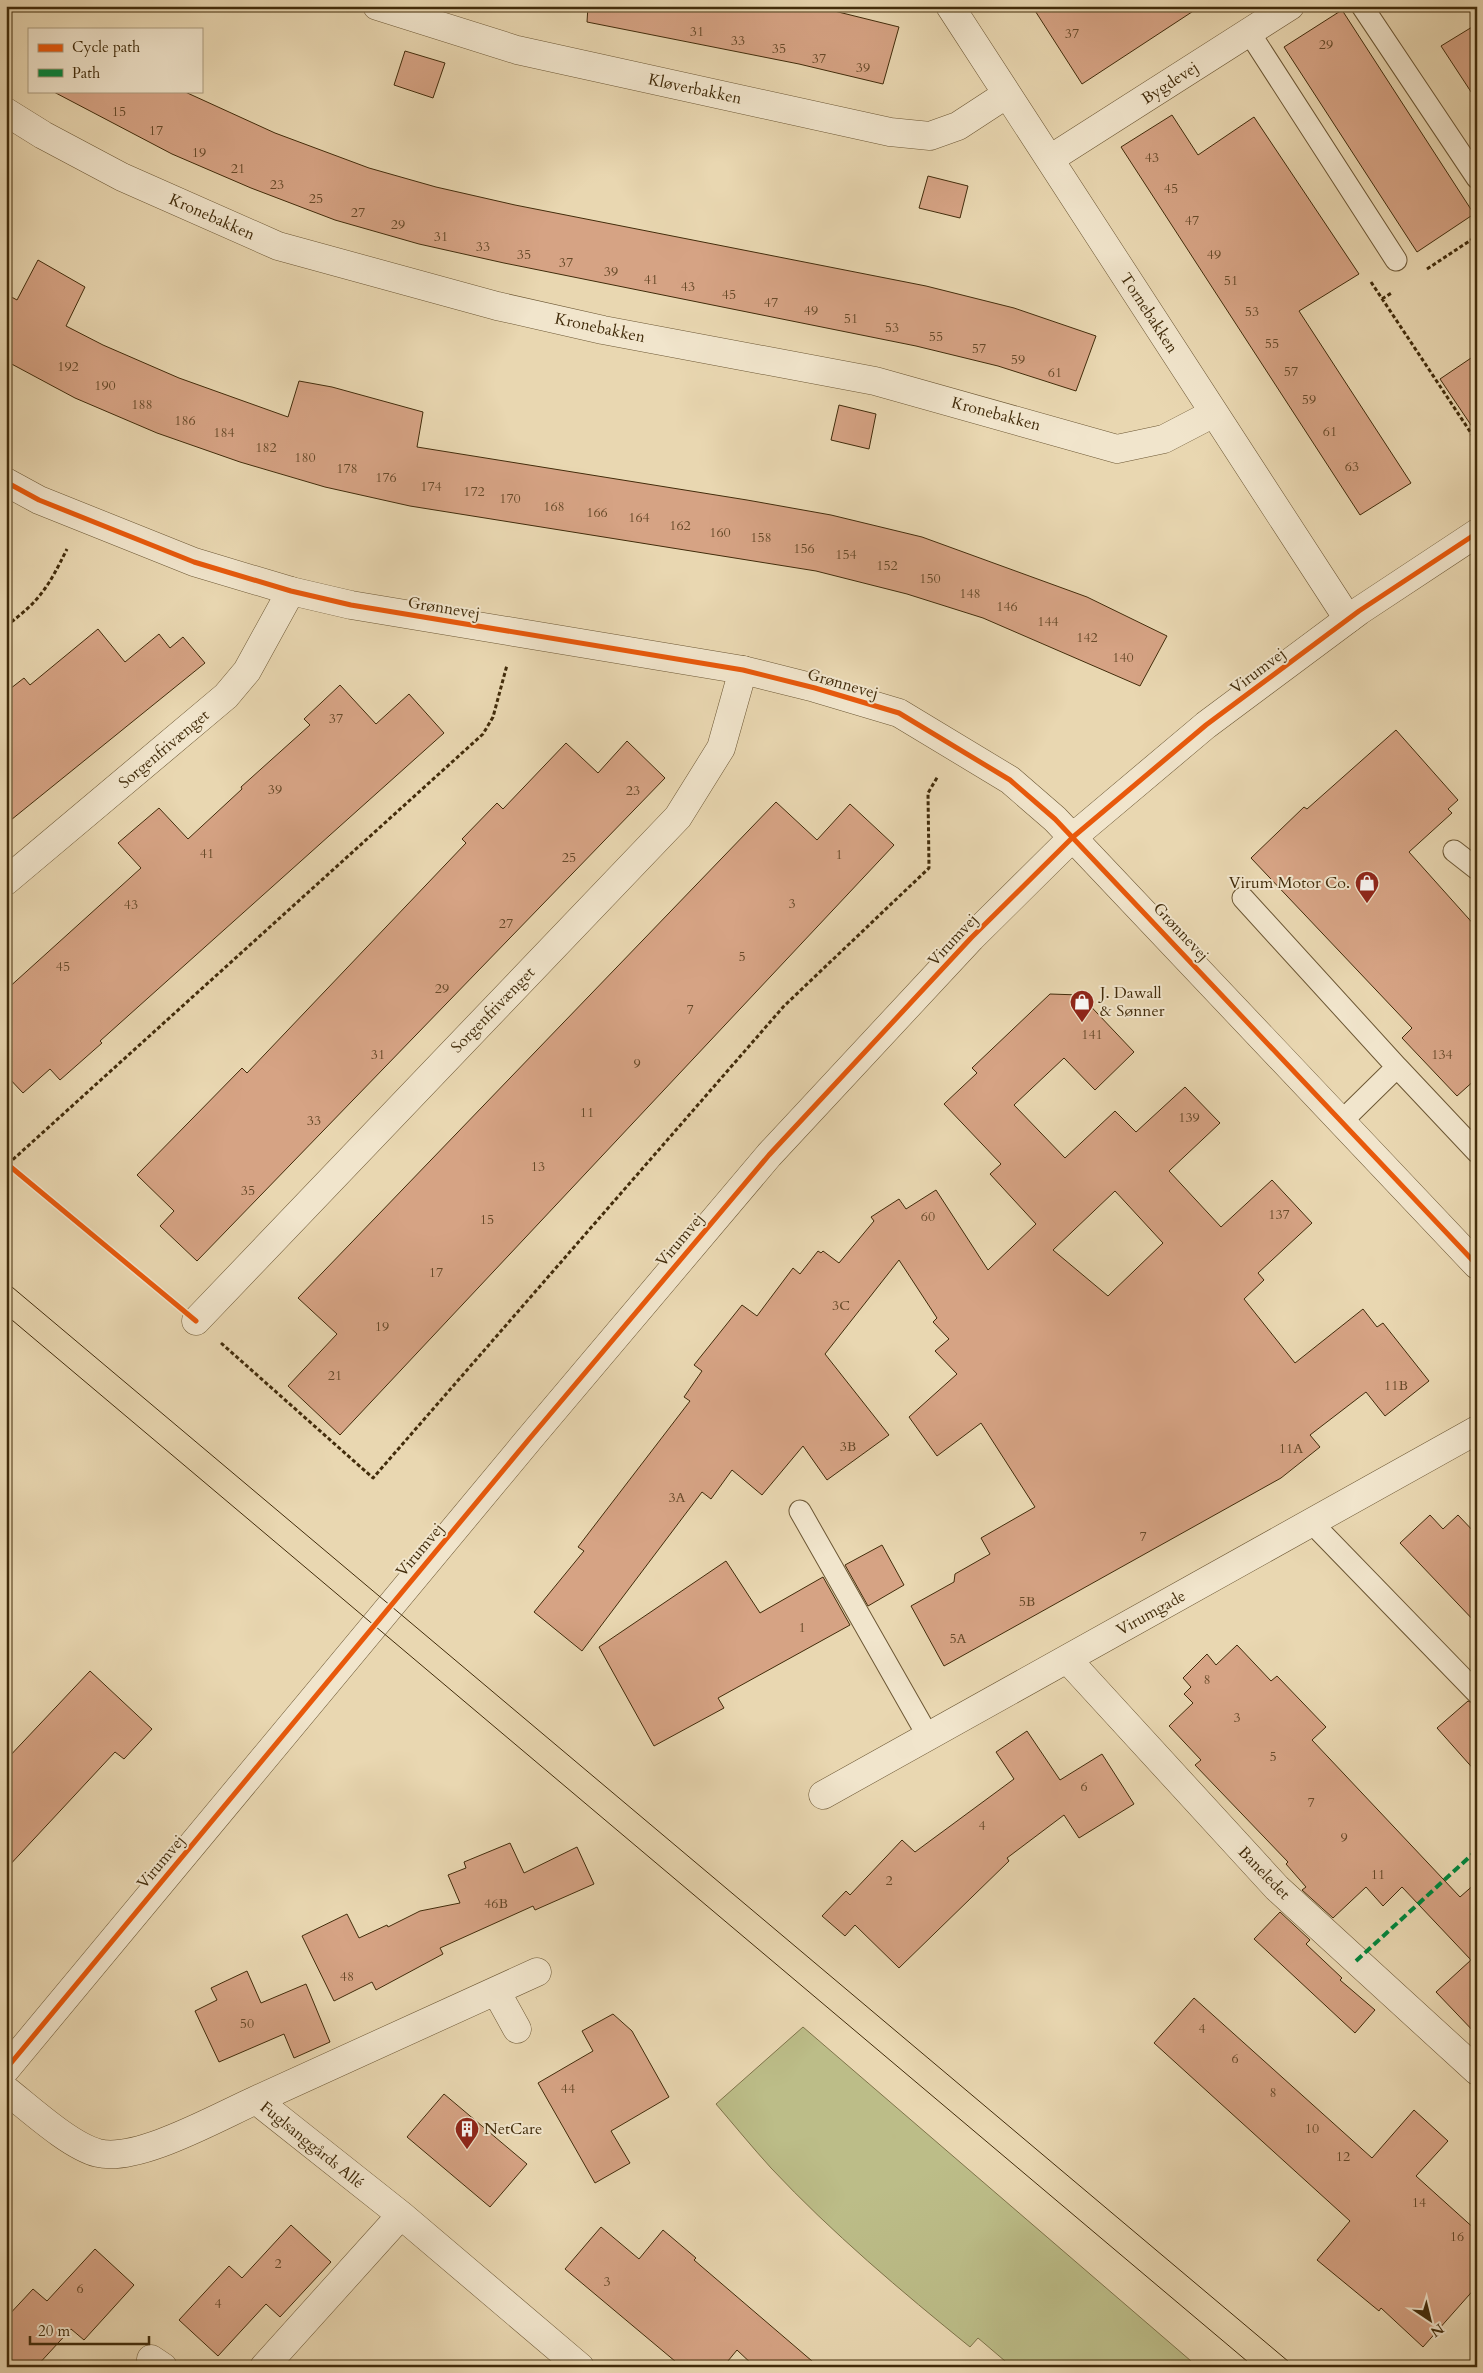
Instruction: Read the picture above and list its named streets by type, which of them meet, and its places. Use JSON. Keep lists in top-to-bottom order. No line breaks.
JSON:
{"streets":{"street":["Bygdevej","Kløverbakken","Kronebakken","Tornebakken","Grønnevej","Virumvej","Sorgenfrivænget","Virumgade","Baneledet","Fuglsanggårds Allé"]},"crossings":[["Bygdevej","Tornebakken"],["Kløverbakken","Tornebakken"],["Kronebakken","Tornebakken"],["Tornebakken","Virumvej"],["Grønnevej","Virumvej"],["Grønnevej","Sorgenfrivænget"],["Virumgade","Baneledet"]],"places":{"shop":["Virum Motor Co.","J. Dawall & Sønner"],"building":["NetCare"]},"house_numbers":["31","37","33","29","35","37","39","15","17","19","43","21","23","45","25","27","47","29","31","33","35","49","37","39","41","51","43","45","47","49","53","51","53","55","55","57","59","192","57","61","190","59","188","186","61","184","182","180","63","178","176","174","172","170","168","166","164","162","160","158","156","154","152","150","148","146","144","142","140","37","39","23","41","1","25","3","43","27","5","45","29","7","141","31","134","9","11","139","33","13","35","137","60","15","17","3C","19","21","11B","3B","11A","3A","7","5B","1","5A","8","3","5","6","7","4","9","11","2","46B","48","50","4","6","44","8","10","12","14","16","2","3","6","4"],"legend":["Cycle path","Path"],"scale_bar":"20 m","north":"bottom right"}
